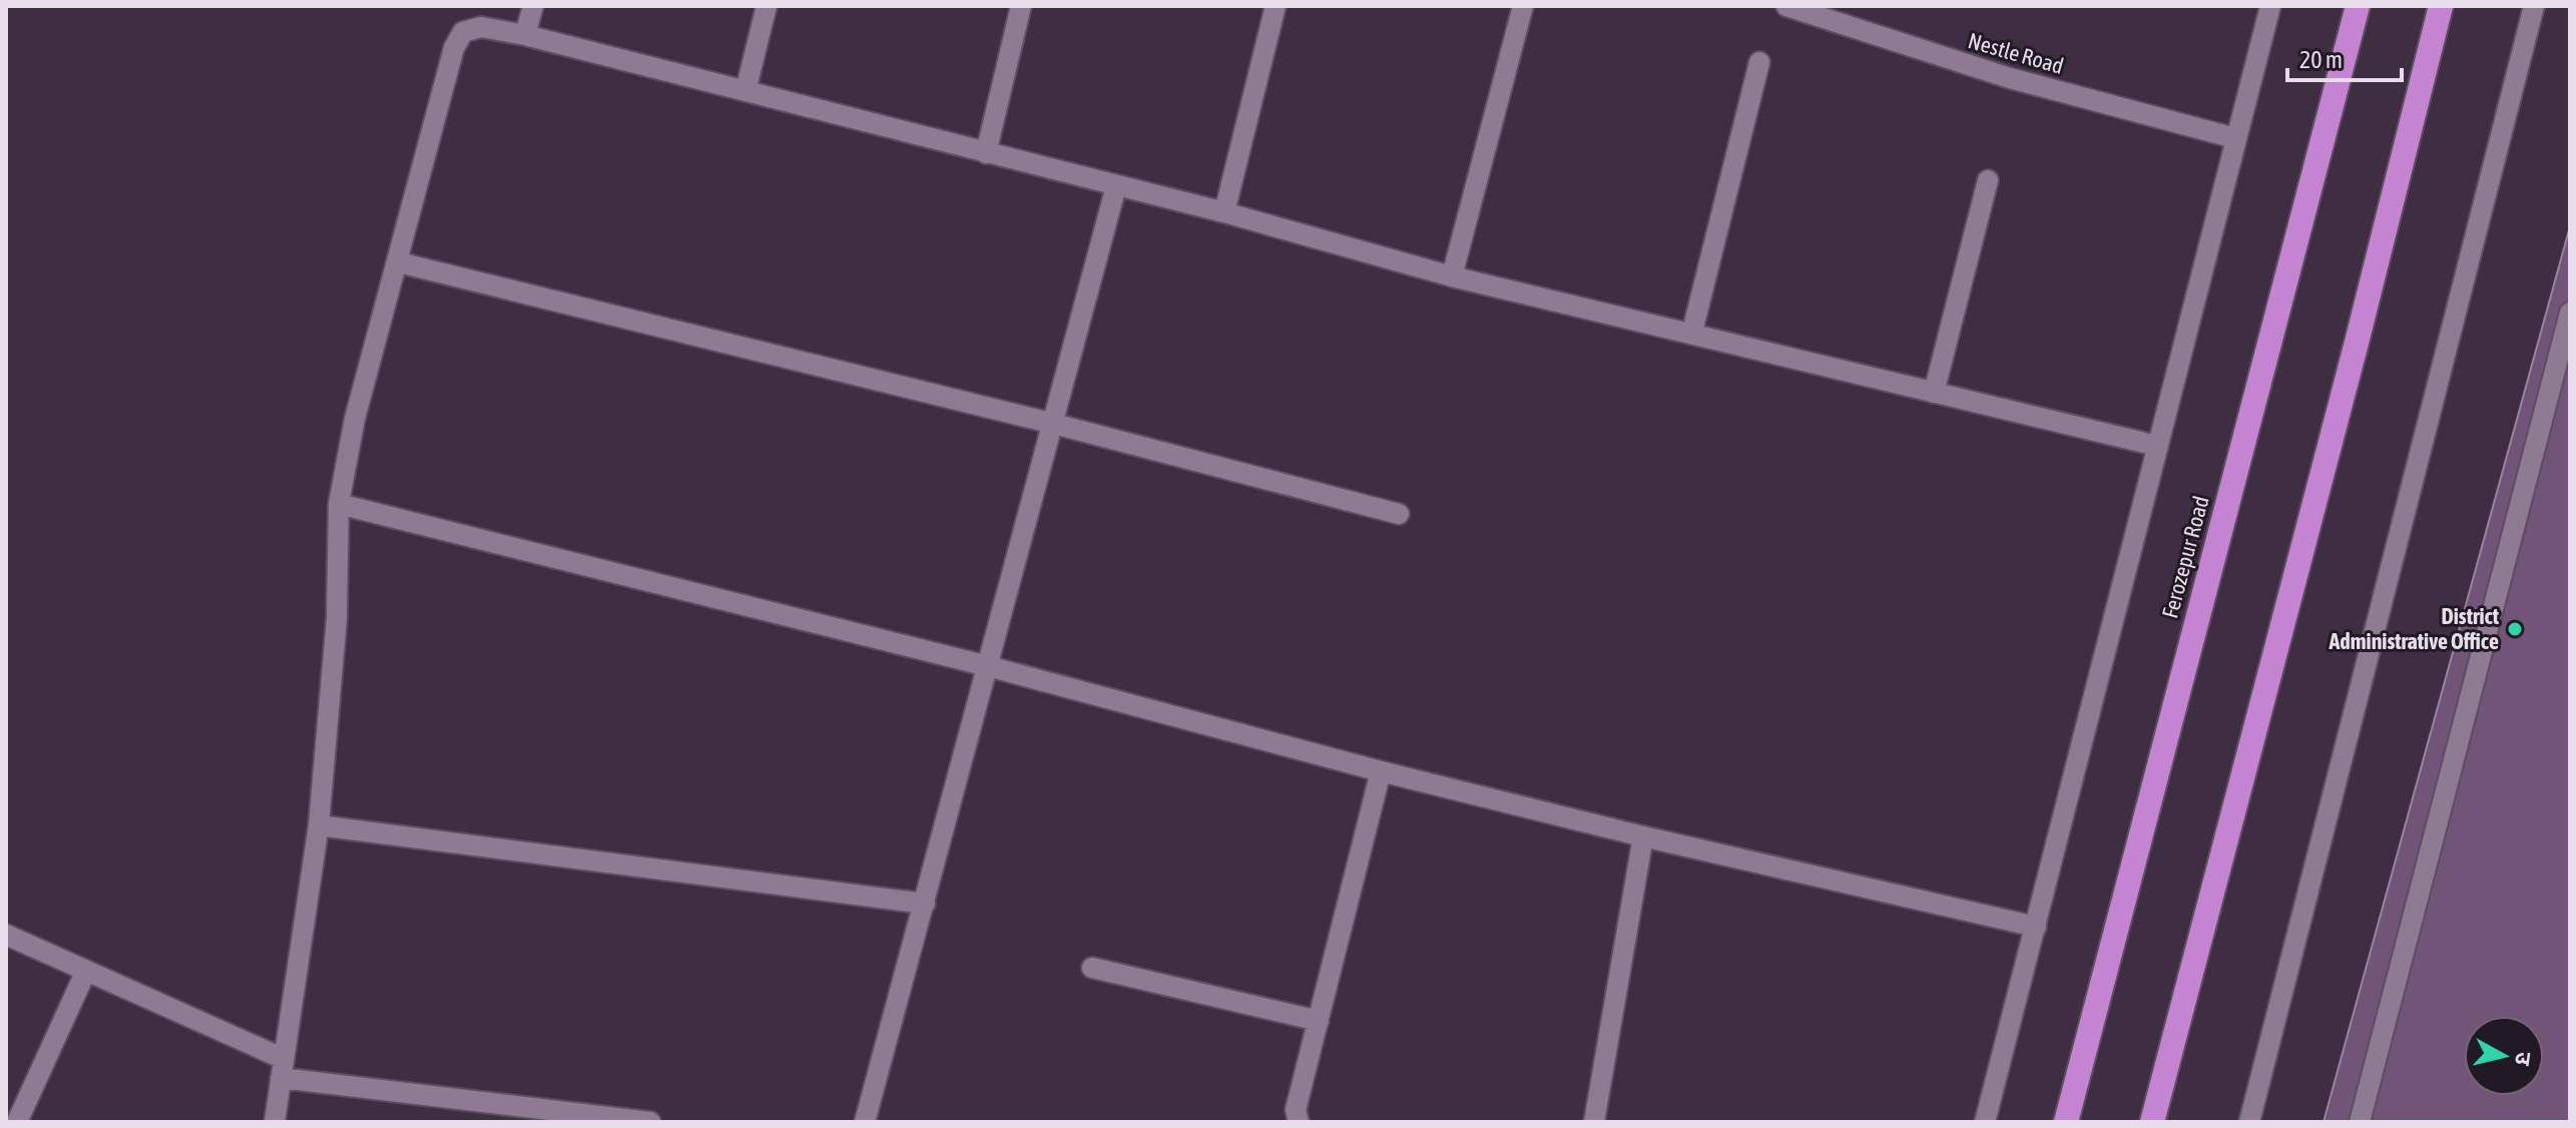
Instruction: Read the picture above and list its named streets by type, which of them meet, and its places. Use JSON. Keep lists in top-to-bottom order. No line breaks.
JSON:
{"streets":{"highway":["Ferozepur Road"],"street":["Nestle Road"]},"places":["District Administrative Office"],"scale_bar":"20 m","north":"right"}
